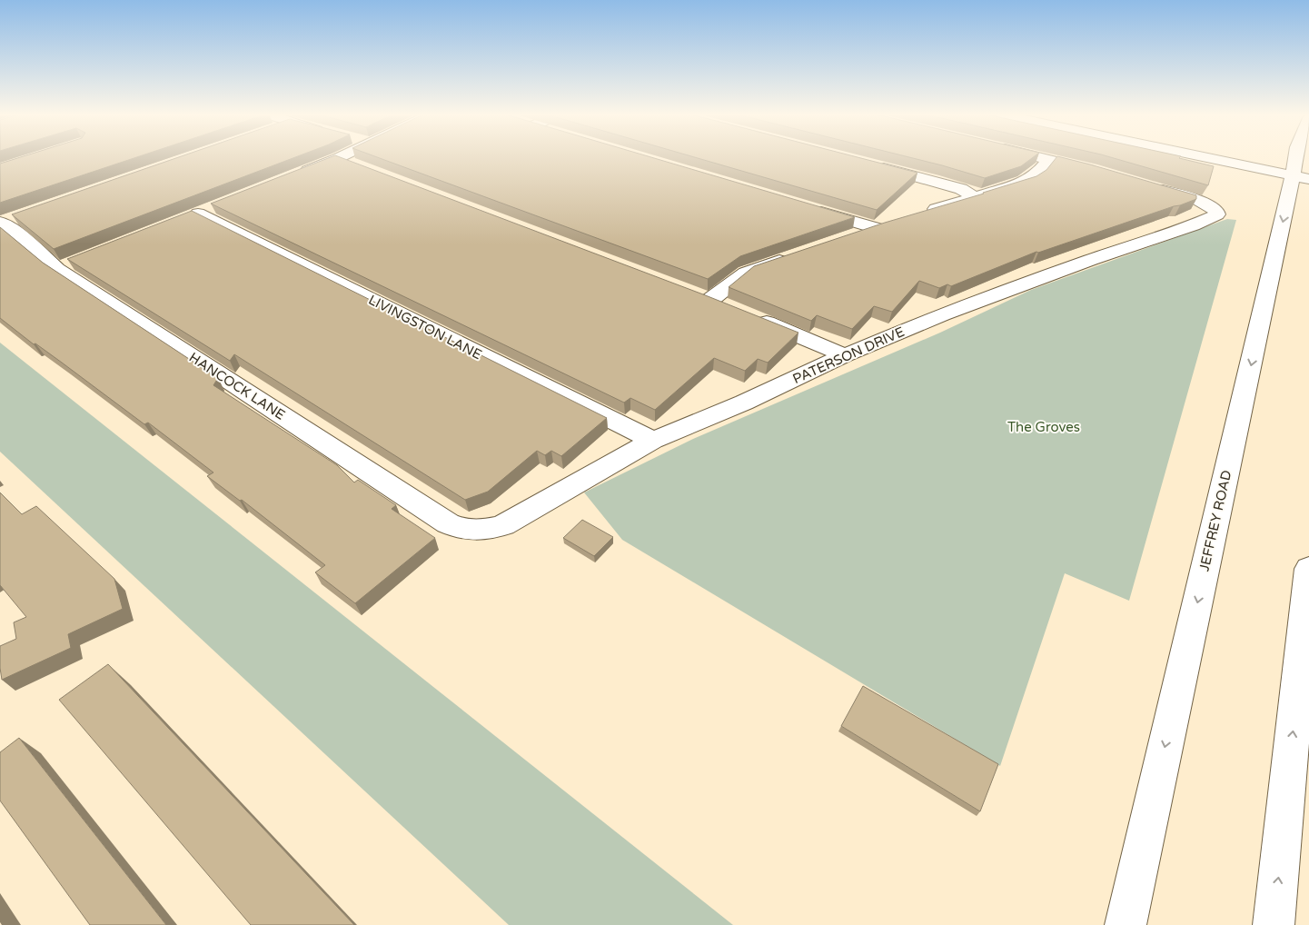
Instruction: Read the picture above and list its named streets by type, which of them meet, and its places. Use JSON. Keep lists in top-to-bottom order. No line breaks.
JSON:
{"streets":{"street":["LIVINGSTON LANE","PATERSON DRIVE","HANCOCK LANE","JEFFREY ROAD"]},"crossings":[["LIVINGSTON LANE","PATERSON DRIVE"],["PATERSON DRIVE","HANCOCK LANE"]],"parks":["The Groves"]}
